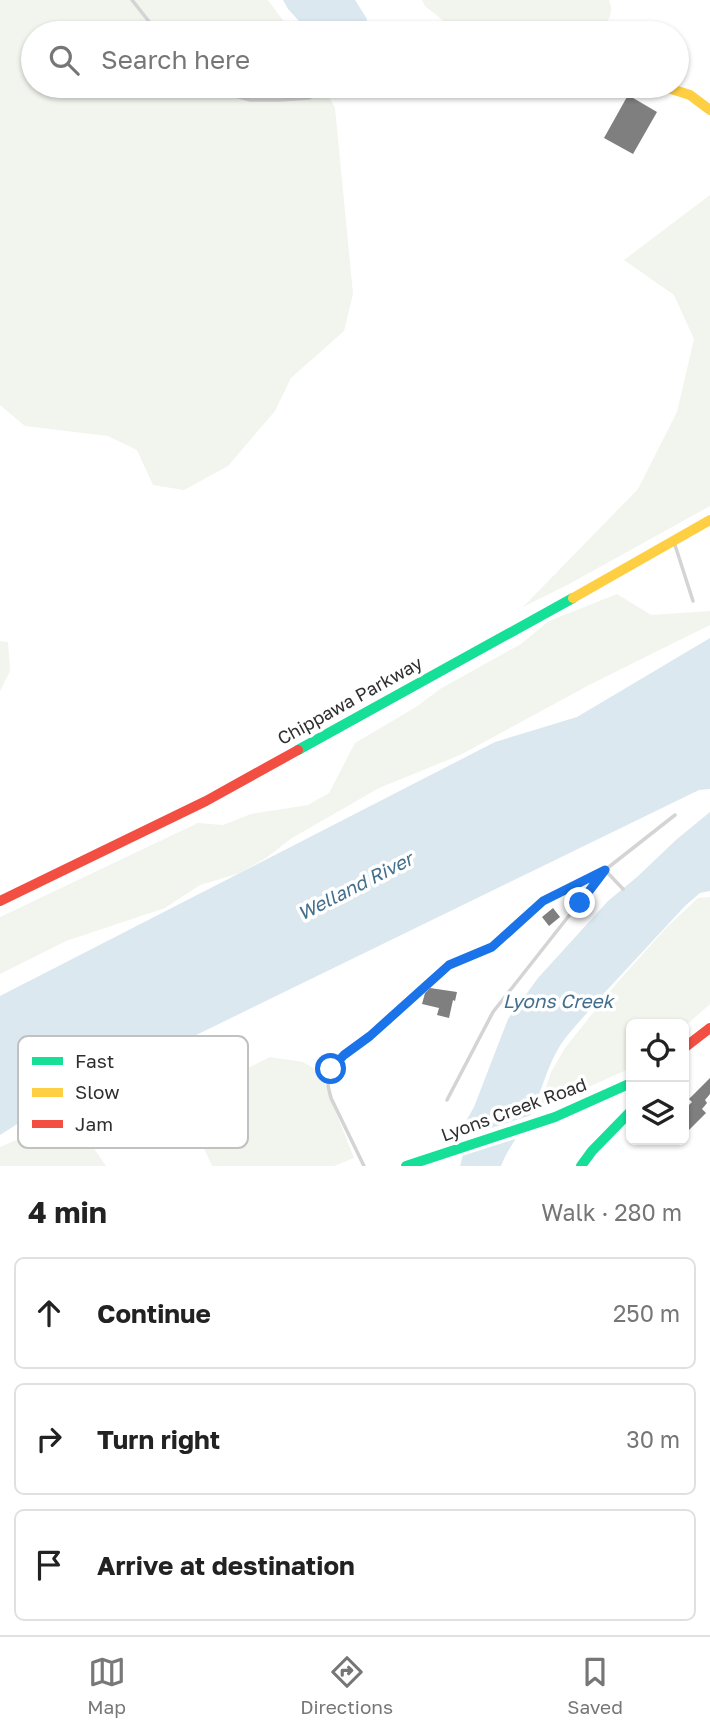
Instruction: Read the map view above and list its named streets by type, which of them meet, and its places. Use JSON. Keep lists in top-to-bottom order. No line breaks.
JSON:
{"streets":{"street":["Chippawa Parkway","Lyons Creek Road"]},"water":["Welland River","Lyons Creek"],"legend":["Fast","Slow","Jam"],"page":{"search":"Search here","heading":["4 min","Walk · 280 m"],"list":[["Continue","250 m"],["Turn right","30 m"],"Arrive at destination"],"nav":["Map","Directions","Saved"]}}
